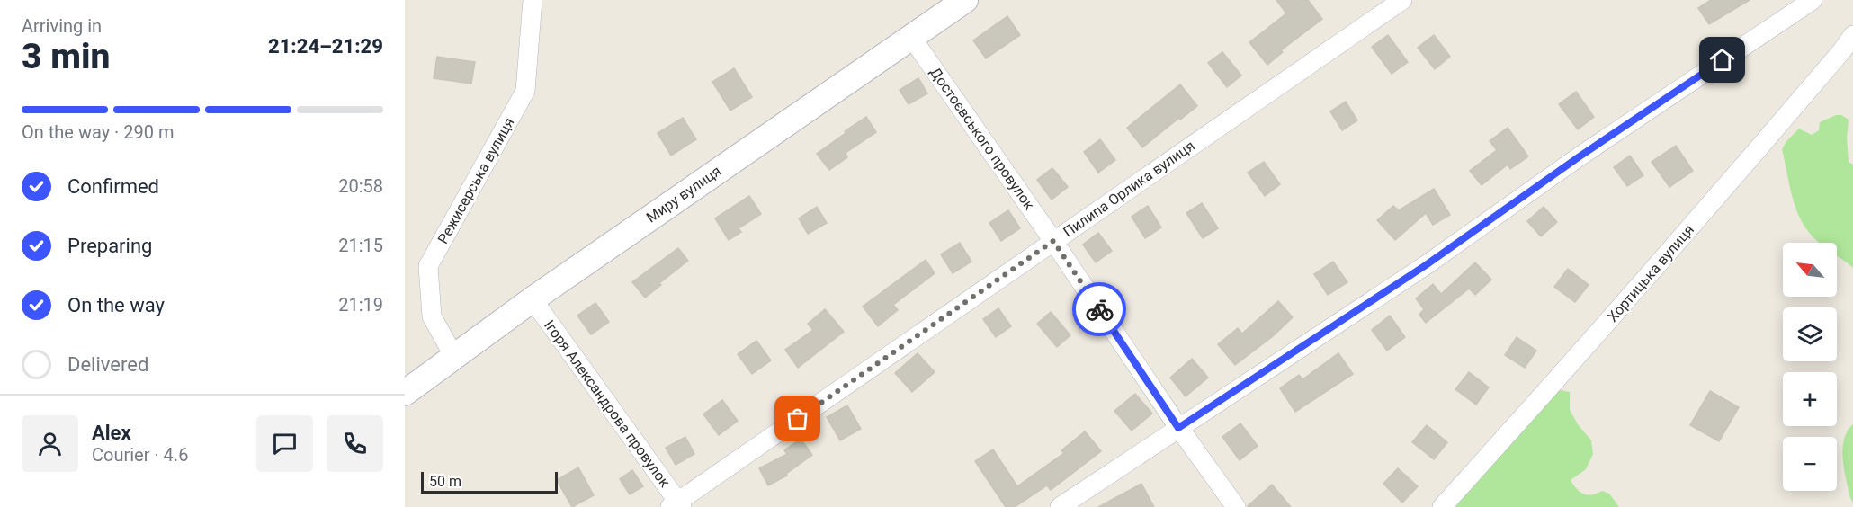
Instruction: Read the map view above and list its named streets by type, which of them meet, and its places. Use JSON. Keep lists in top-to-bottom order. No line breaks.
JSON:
{"streets":{"street":["Достоєвського провулок","Режисерська вулиця","Пилипа Орлика вулиця","Миру вулиця","Хортицька вулиця","Ігоря Александрова провулок"]},"crossings":[["Достоєвського провулок","Пилипа Орлика вулиця"],["Достоєвського провулок","Миру вулиця"],["Режисерська вулиця","Миру вулиця"],["Пилипа Орлика вулиця","Ігоря Александрова провулок"],["Миру вулиця","Ігоря Александрова провулок"]],"scale_bar":"50 m","north":"top left","page":{"heading":["3 min","Arriving in","21:24–21:29"],"panel":["Alex","Courier · 4.6"],"bar":"On the way · 290 m","list":[["Confirmed","20:58"],["Preparing","21:15"],["On the way","21:19"],"Delivered"],"map_buttons":["+","−"],"scale":"50 m"}}
